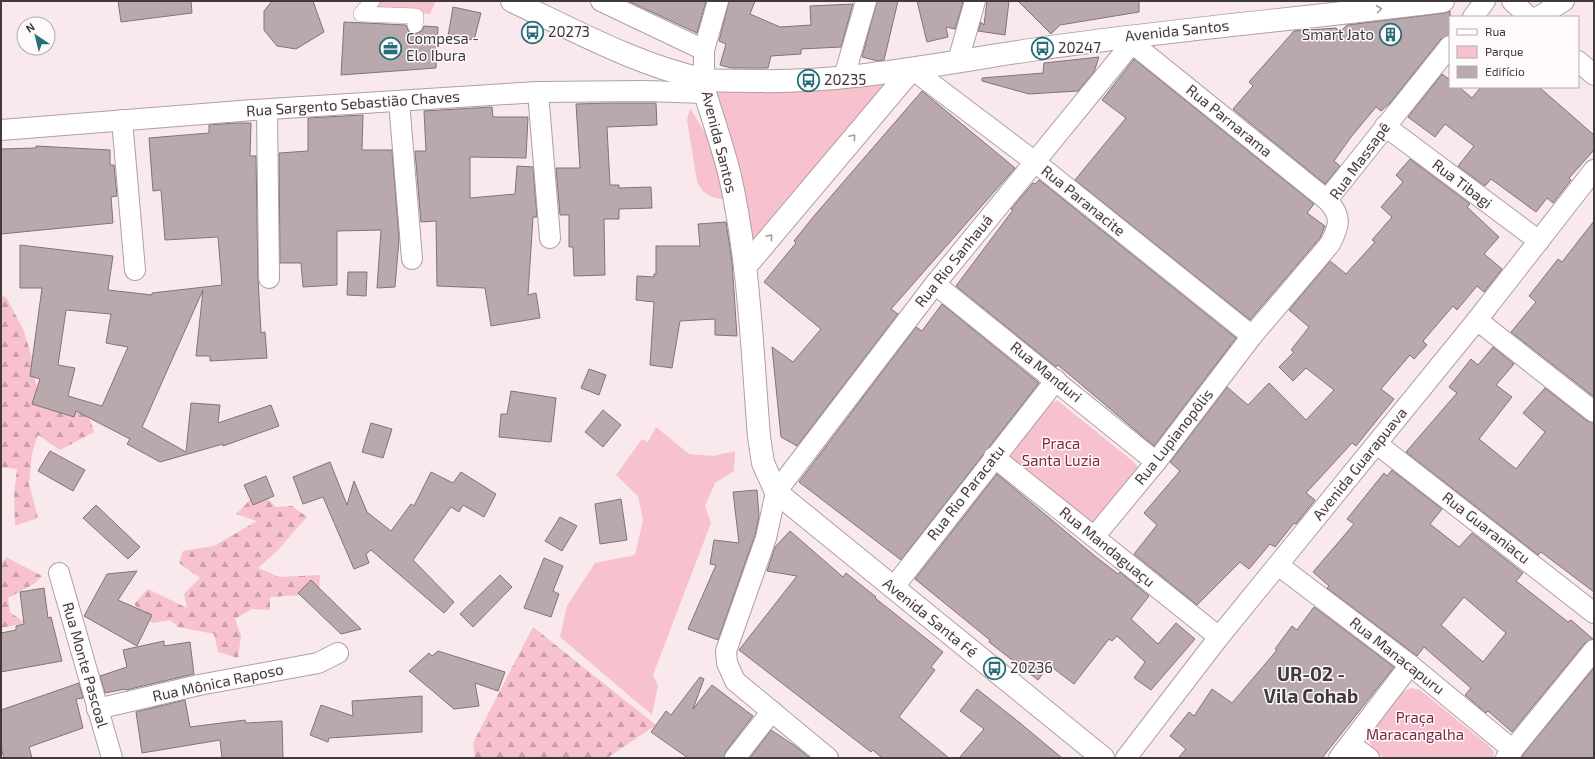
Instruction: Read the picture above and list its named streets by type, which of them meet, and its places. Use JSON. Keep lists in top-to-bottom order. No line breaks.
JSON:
{"streets":{"main road":["Avenida Santos","Avenida Santa Fé"],"street":["Rua Sargento Sebastião Chaves","Rua Parnarama","Rua Massapê","Rua Tibagi","Rua Paranacite","Rua Rio Sanhauá","Rua Manduri","Rua Lupianopôlis","Avenida Guarapuava","Rua Rio Paracatu","Rua Guaraniacu","Rua Mandaguaçu","Rua Manacapuru","Rua Monte Pascoal","Rua Mônica Raposo"]},"crossings":[["Avenida Santos","Rua Sargento Sebastião Chaves"],["Avenida Santos","Rua Parnarama"],["Avenida Santos","Rua Paranacite"],["Avenida Santos","Rua Rio Sanhauá"],["Avenida Santos","Avenida Santa Fé"],["Rua Parnarama","Rua Massapê"],["Rua Parnarama","Rua Rio Sanhauá"],["Rua Massapê","Rua Tibagi"],["Rua Massapê","Rua Paranacite"],["Rua Massapê","Rua Lupianopôlis"],["Rua Tibagi","Avenida Guarapuava"],["Rua Paranacite","Rua Rio Sanhauá"],["Rua Paranacite","Rua Lupianopôlis"],["Rua Rio Sanhauá","Rua Manduri"],["Rua Rio Sanhauá","Avenida Santa Fé"],["Rua Manduri","Rua Lupianopôlis"],["Rua Manduri","Rua Rio Paracatu"],["Rua Lupianopôlis","Rua Mandaguaçu"],["Avenida Guarapuava","Rua Guaraniacu"],["Avenida Guarapuava","Rua Mandaguaçu"],["Avenida Guarapuava","Rua Manacapuru"],["Rua Rio Paracatu","Rua Mandaguaçu"],["Rua Rio Paracatu","Avenida Santa Fé"],["Rua Monte Pascoal","Rua Mônica Raposo"]],"districts":["UR-02 - Vila Cohab"],"parks":["Praca Santa Luzia","Praça Maracangalha"],"places":{"bus stop":["20273","20247","20235","20236"],"building":["Smart Jato"],"office":["Compesa - Elo Ibura"]},"legend":["Rua","Parque","Edifício"],"north":"top left"}
